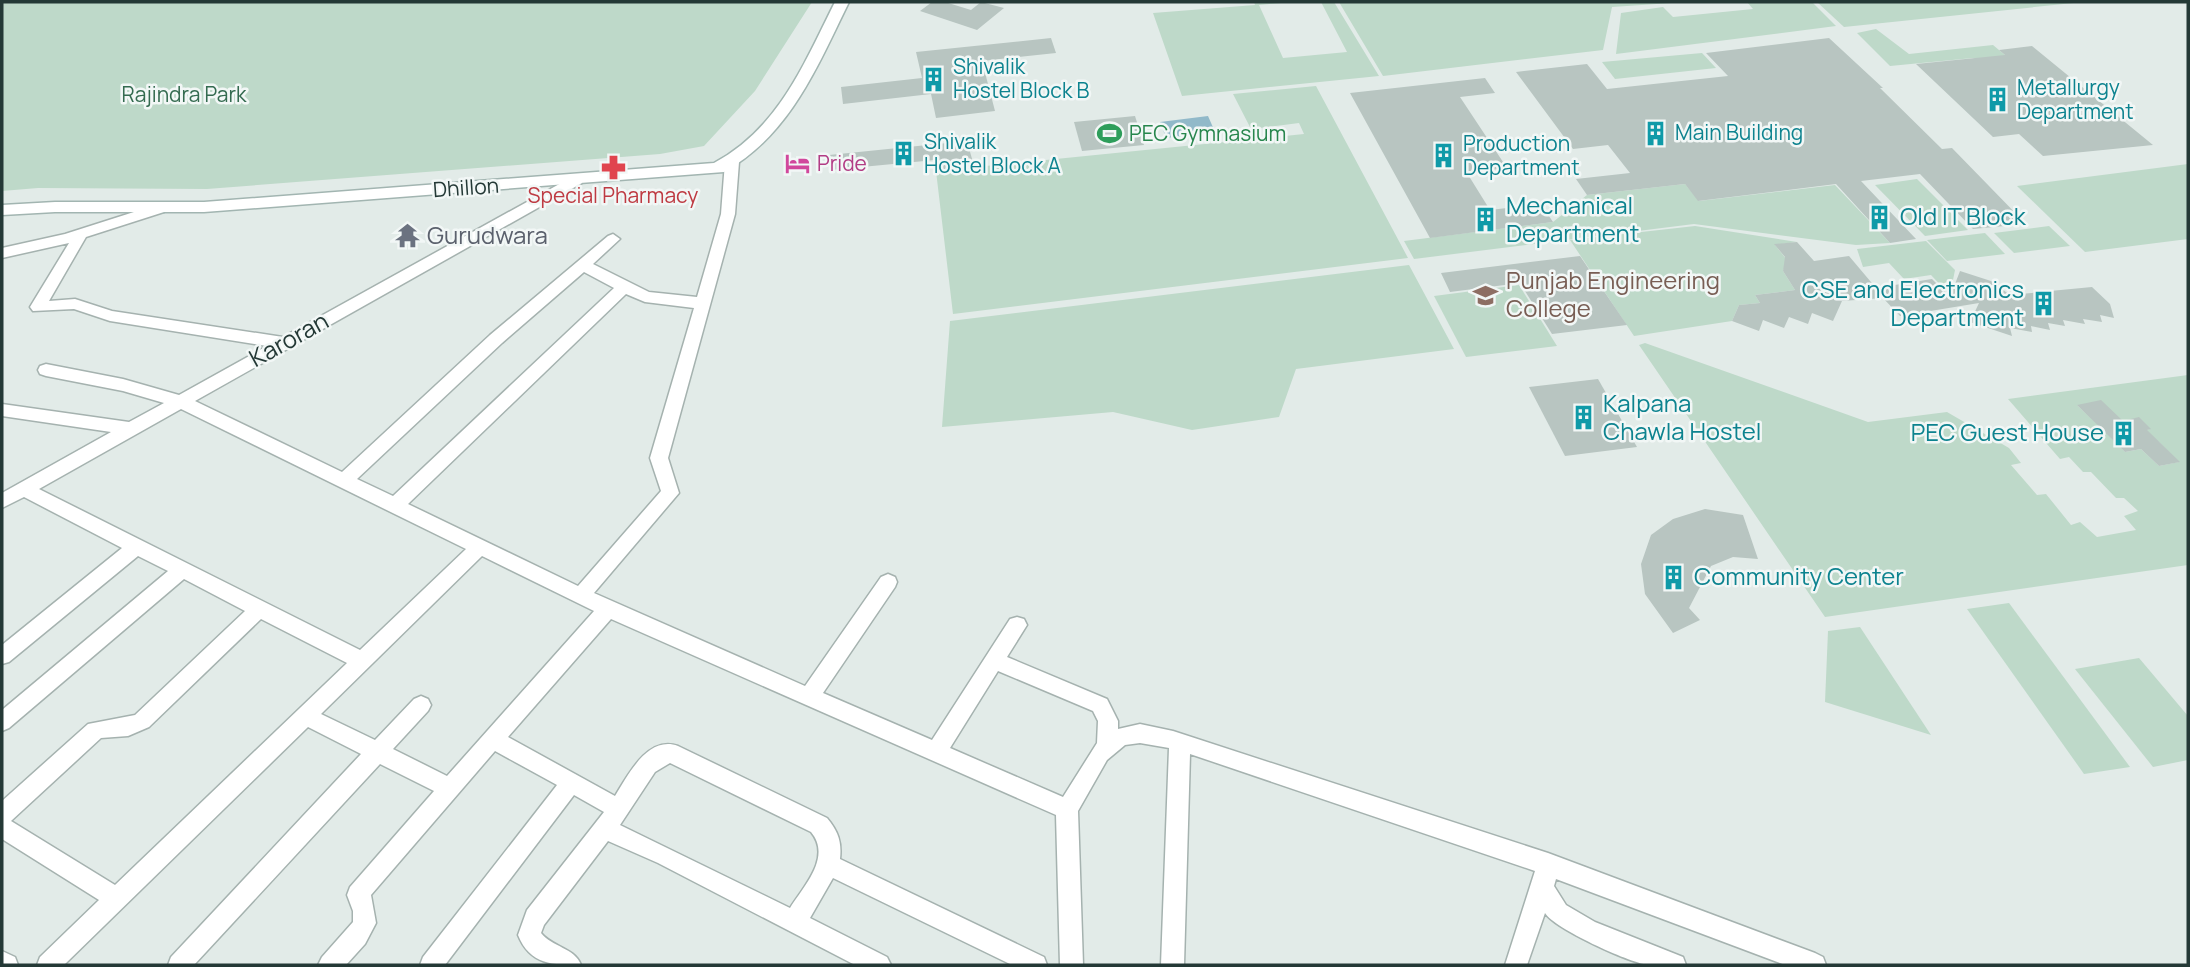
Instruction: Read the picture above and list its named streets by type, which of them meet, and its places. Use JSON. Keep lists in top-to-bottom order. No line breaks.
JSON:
{"streets":{"street":["Dhillon","Karoran"]},"crossings":[["Dhillon","Karoran"]],"parks":["Rajindra Park"],"places":{"building":["Shivalik Hostel Block B","Metallurgy Department","Main Building","Shivalik Hostel Block A","Production Department","Old IT Block","Mechanical Department","CSE and Electronics Department","Kalpana Chawla Hostel","PEC Guest House","Community Center"],"sports":["PEC Gymnasium"],"hotel":["Pride"],"pharmacy":["Special Pharmacy"],"temple":["Gurudwara"],"school or university":["Punjab Engineering College"]}}
